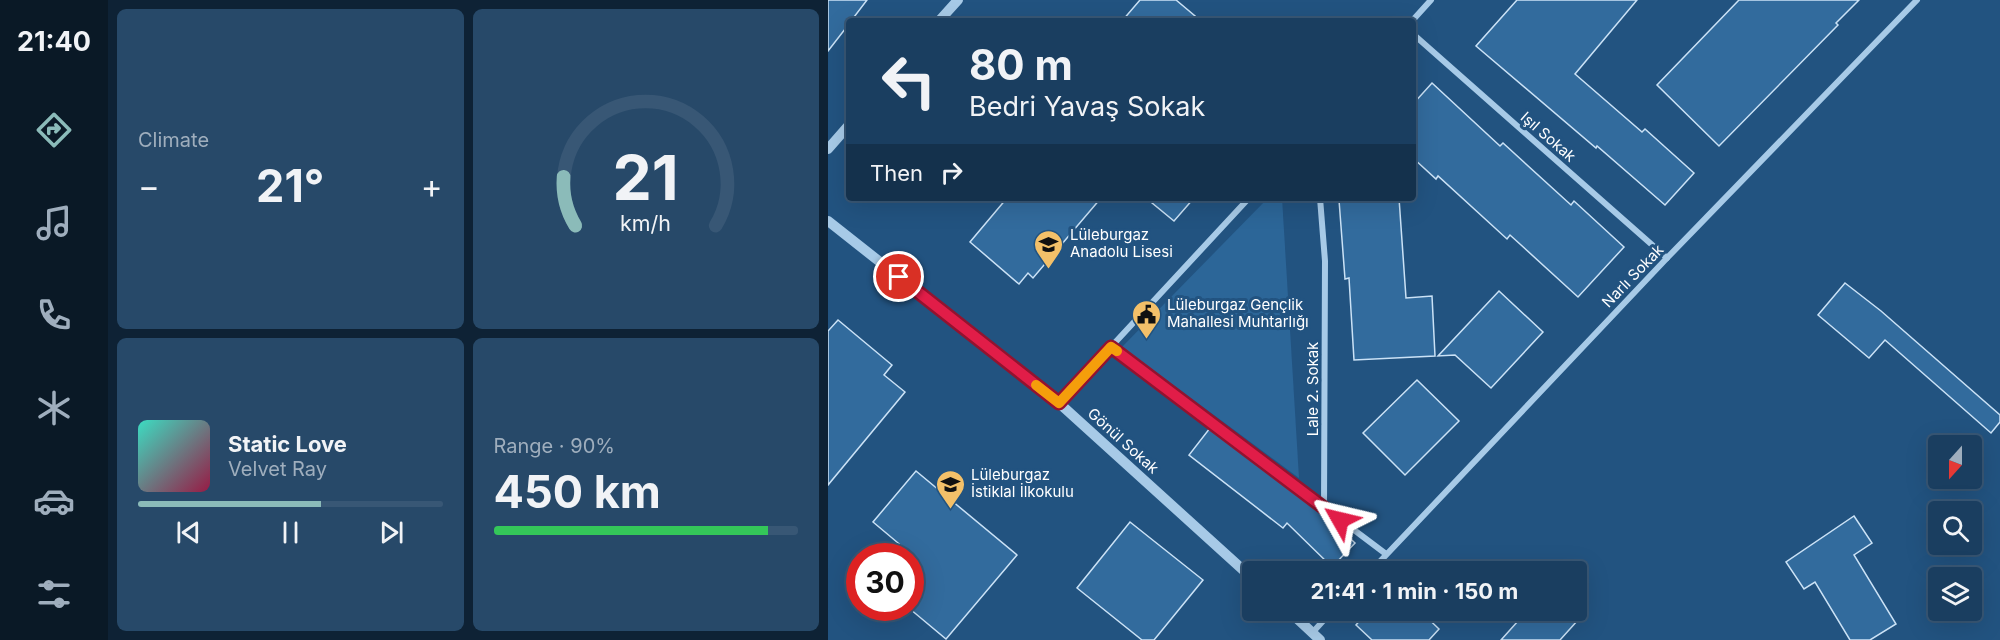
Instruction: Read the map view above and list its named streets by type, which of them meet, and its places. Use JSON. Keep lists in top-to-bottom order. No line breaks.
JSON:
{"streets":{"street":["Işıl Sokak","Narlı Sokak","Lale 2. Sokak","Gönül Sokak"]},"crossings":[["Işıl Sokak","Narlı Sokak"]],"places":{"school or university":["Lüleburgaz Anadolu Lisesi","Lüleburgaz İstiklal İlkokulu"],"public building":["Lüleburgaz Gençlik Mahallesi Muhtarlığı"]},"north":"bottom","page":{"tabs":"21:40","tile":["Climate",["Range · 90%","450 km"]],"turn":["80 m","Bedri Yavaş Sokak"],"then":"Then","heat":["−","21°","+"],"song":["Static Love","Velvet Ray"],"limit":"30","trip":"21:41 · 1 min · 150 m","gauge":["21","km/h"]}}
